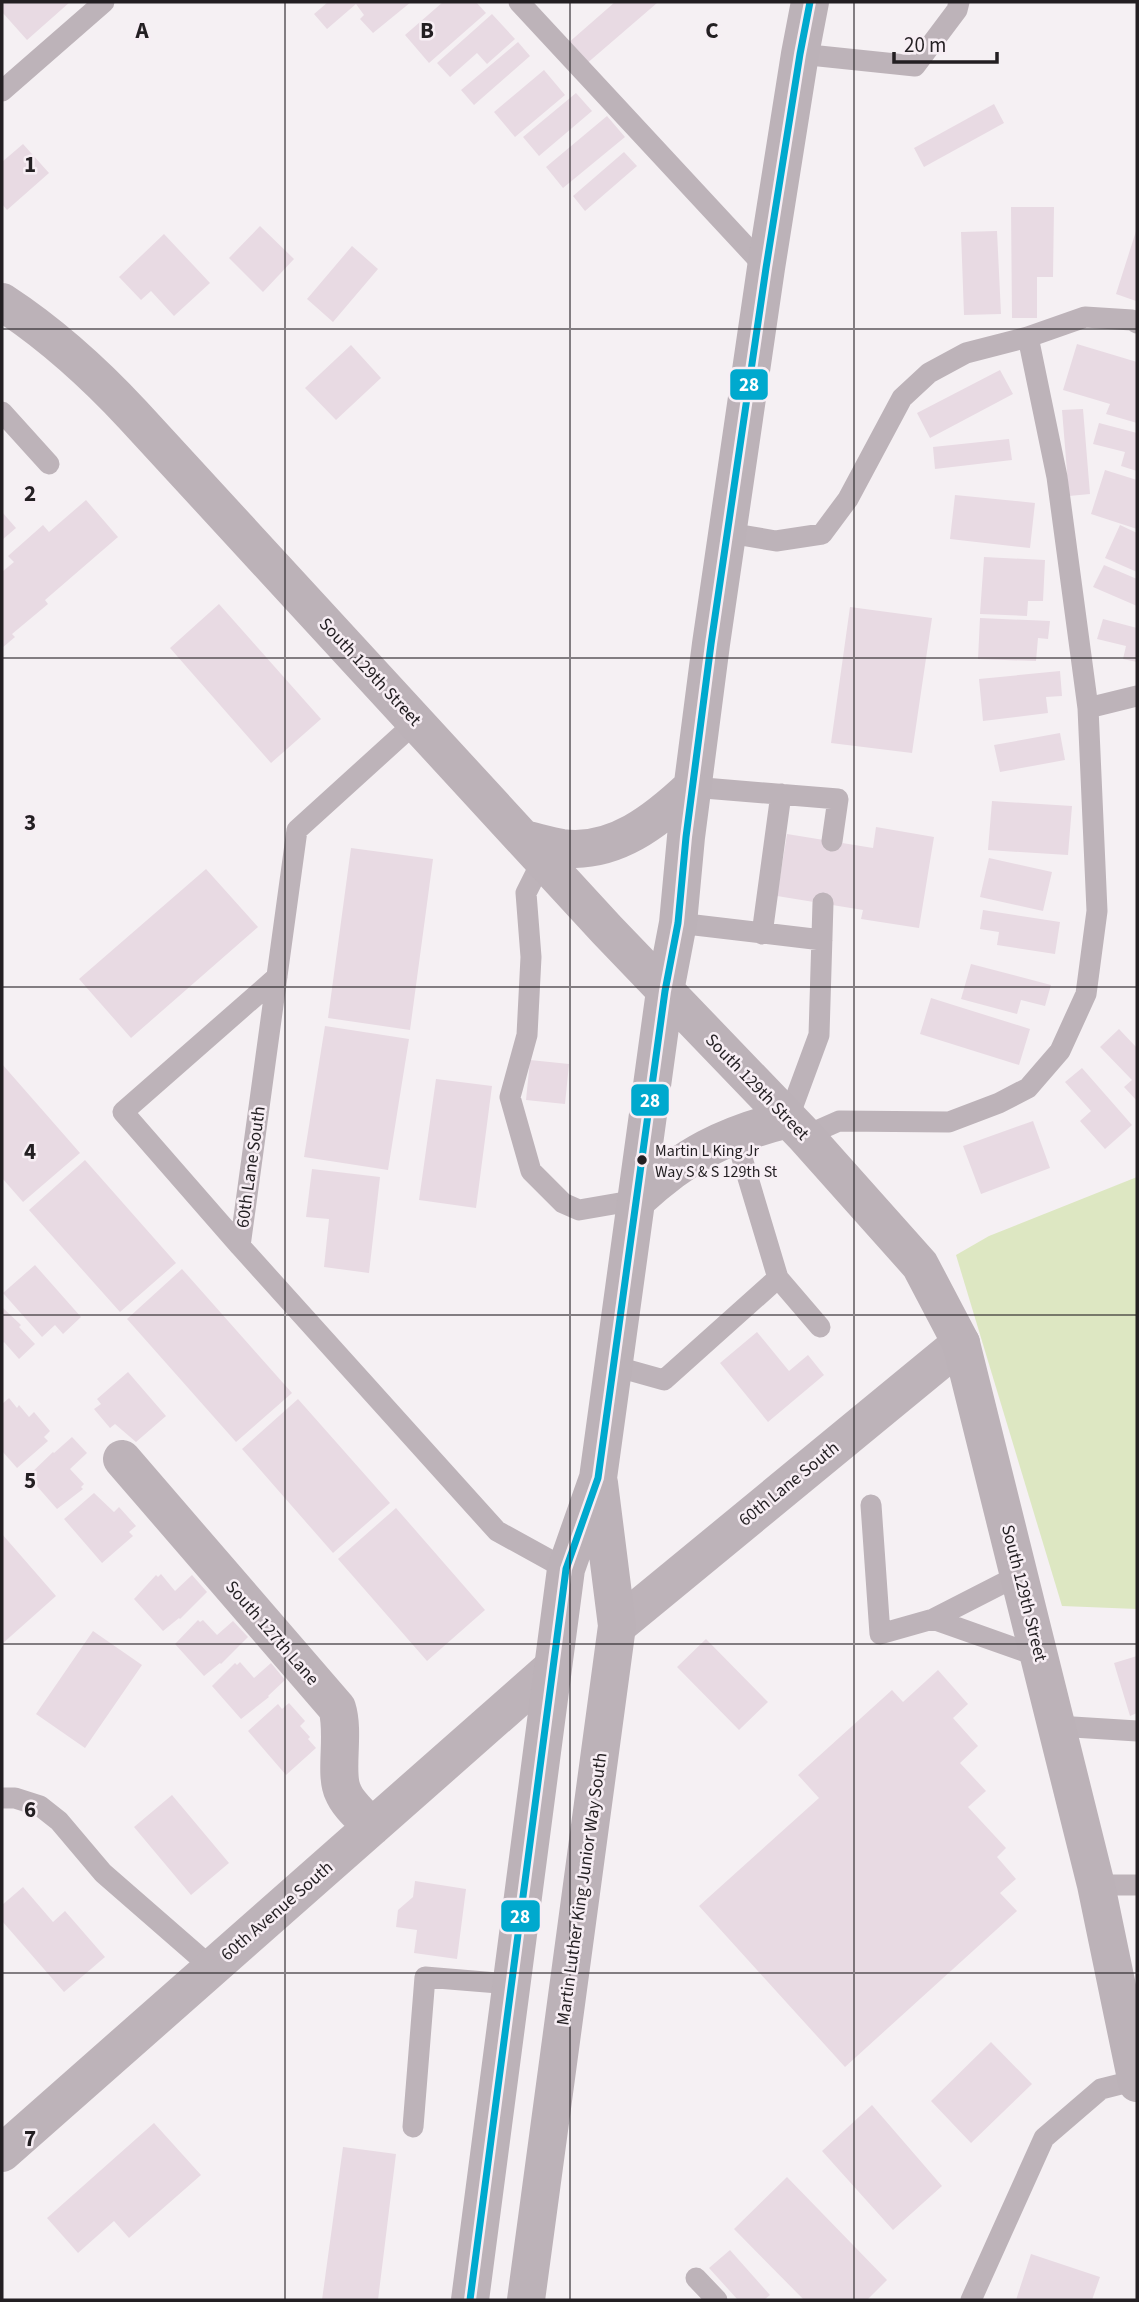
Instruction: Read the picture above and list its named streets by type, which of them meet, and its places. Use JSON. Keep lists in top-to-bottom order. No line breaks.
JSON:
{"streets":{"main road":["South 129th Street","Martin Luther King Junior Way South"],"street":["60th Lane South","South 127th Lane","60th Avenue South"]},"crossings":[["South 129th Street","60th Lane South"],["South 129th Street","Martin Luther King Junior Way South"],["60th Lane South","Martin Luther King Junior Way South"],["South 127th Lane","60th Avenue South"],["Martin Luther King Junior Way South","60th Avenue South"]],"places":["Martin L King Jr Way S & S 129th St"],"lines":["transit line 28"],"scale_bar":"20 m","grid":{"columns":["A","B","C"],"rows":["1","2","3","4","5","6","7"]}}
